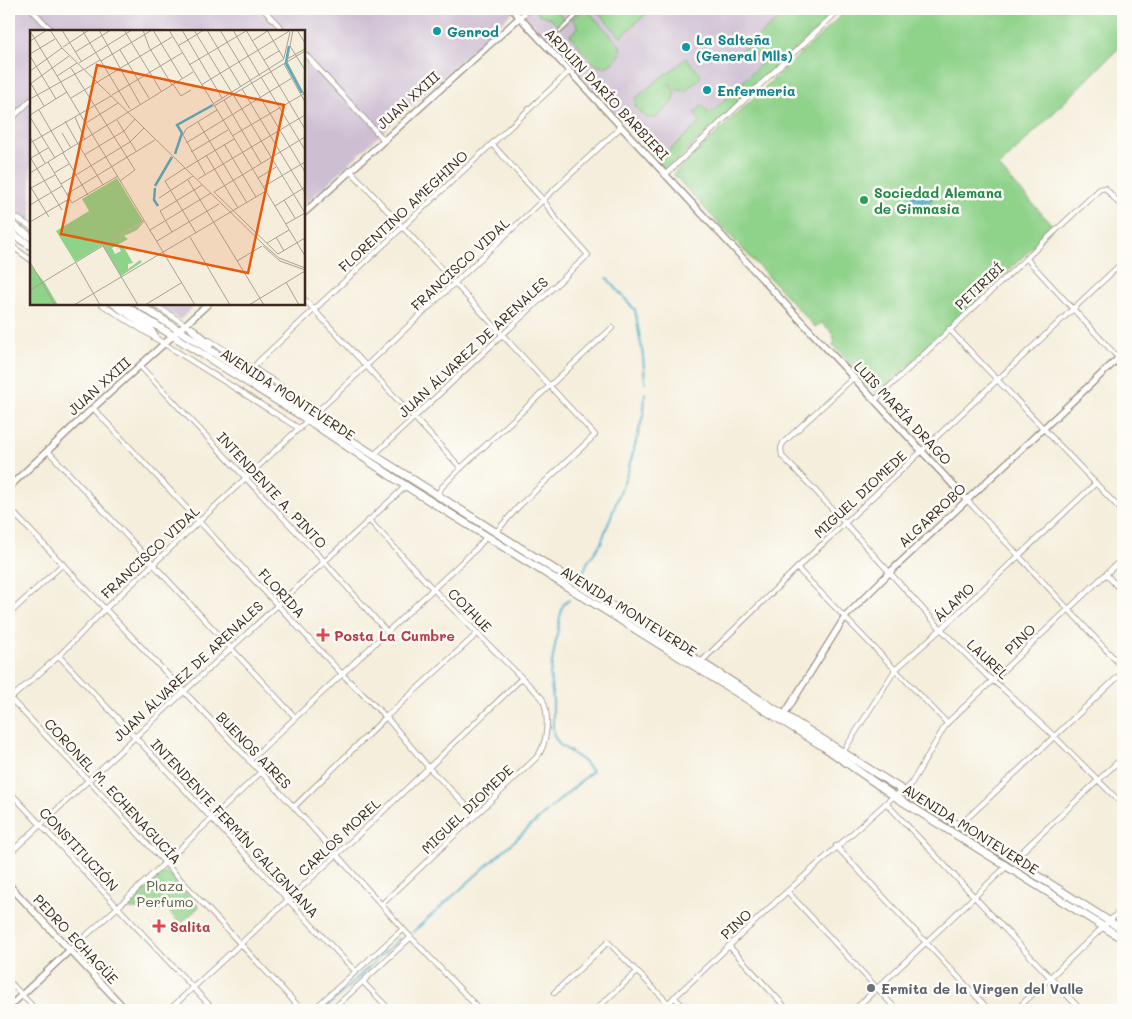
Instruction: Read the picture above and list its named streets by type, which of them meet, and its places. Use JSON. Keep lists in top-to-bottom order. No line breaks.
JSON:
{"streets":{"main road":["AVENIDA MONTEVERDE"],"street":["ARDUIN DARÍO BARBIERI","JUAN XXIII","FLORENTINO AMEGHINO","FRANCISCO VIDAL","PETIRIBÍ","JUAN ÁLVAREZ DE ARENALES","LUIS MARÍA DRAGO","INTENDENTE A. PINTO","MIGUEL DIOMEDE","ALGARROBO","FLORIDA","ÁLAMO","COIHUE","PINO","LAUREL","BUENOS AIRES","CORONEL M. ECHENAGUCÍA","INTENDENTE FERMÍN GALIGNIANA","CARLOS MOREL","CONSTITUCIÓN","PEDRO ECHAGÜE"]},"crossings":[["ARDUIN DARÍO BARBIERI","JUAN XXIII"],["ARDUIN DARÍO BARBIERI","FLORENTINO AMEGHINO"],["ARDUIN DARÍO BARBIERI","FRANCISCO VIDAL"],["ARDUIN DARÍO BARBIERI","LUIS MARÍA DRAGO"],["JUAN XXIII","AVENIDA MONTEVERDE"],["JUAN XXIII","INTENDENTE A. PINTO"],["JUAN XXIII","FLORIDA"],["FRANCISCO VIDAL","JUAN ÁLVAREZ DE ARENALES"],["FRANCISCO VIDAL","AVENIDA MONTEVERDE"],["FRANCISCO VIDAL","INTENDENTE A. PINTO"],["FRANCISCO VIDAL","FLORIDA"],["FRANCISCO VIDAL","BUENOS AIRES"],["FRANCISCO VIDAL","CORONEL M. ECHENAGUCÍA"],["FRANCISCO VIDAL","INTENDENTE FERMÍN GALIGNIANA"],["PETIRIBÍ","LUIS MARÍA DRAGO"],["JUAN ÁLVAREZ DE ARENALES","AVENIDA MONTEVERDE"],["JUAN ÁLVAREZ DE ARENALES","INTENDENTE A. PINTO"],["JUAN ÁLVAREZ DE ARENALES","FLORIDA"],["JUAN ÁLVAREZ DE ARENALES","COIHUE"],["JUAN ÁLVAREZ DE ARENALES","BUENOS AIRES"],["JUAN ÁLVAREZ DE ARENALES","CORONEL M. ECHENAGUCÍA"],["JUAN ÁLVAREZ DE ARENALES","INTENDENTE FERMÍN GALIGNIANA"],["JUAN ÁLVAREZ DE ARENALES","CONSTITUCIÓN"],["AVENIDA MONTEVERDE","MIGUEL DIOMEDE"],["AVENIDA MONTEVERDE","ALGARROBO"],["AVENIDA MONTEVERDE","ÁLAMO"],["AVENIDA MONTEVERDE","PINO"],["LUIS MARÍA DRAGO","MIGUEL DIOMEDE"],["LUIS MARÍA DRAGO","ALGARROBO"],["LUIS MARÍA DRAGO","ÁLAMO"],["LUIS MARÍA DRAGO","PINO"],["LUIS MARÍA DRAGO","LAUREL"],["MIGUEL DIOMEDE","FLORIDA"],["MIGUEL DIOMEDE","COIHUE"],["MIGUEL DIOMEDE","LAUREL"],["MIGUEL DIOMEDE","BUENOS AIRES"],["ALGARROBO","LAUREL"],["FLORIDA","CARLOS MOREL"],["ÁLAMO","LAUREL"],["COIHUE","CARLOS MOREL"],["PINO","LAUREL"],["BUENOS AIRES","CARLOS MOREL"],["CORONEL M. ECHENAGUCÍA","CARLOS MOREL"],["INTENDENTE FERMÍN GALIGNIANA","CARLOS MOREL"],["CARLOS MOREL","CONSTITUCIÓN"]],"parks":["Plaza Perfumo"],"places":{"other":["Genrod","La Salteña (General Mlls)","Enfermeria","Sociedad Alemana de Gimnasia","Ermita de la Virgen del Valle"],"health":["Posta La Cumbre","Salita"]}}
